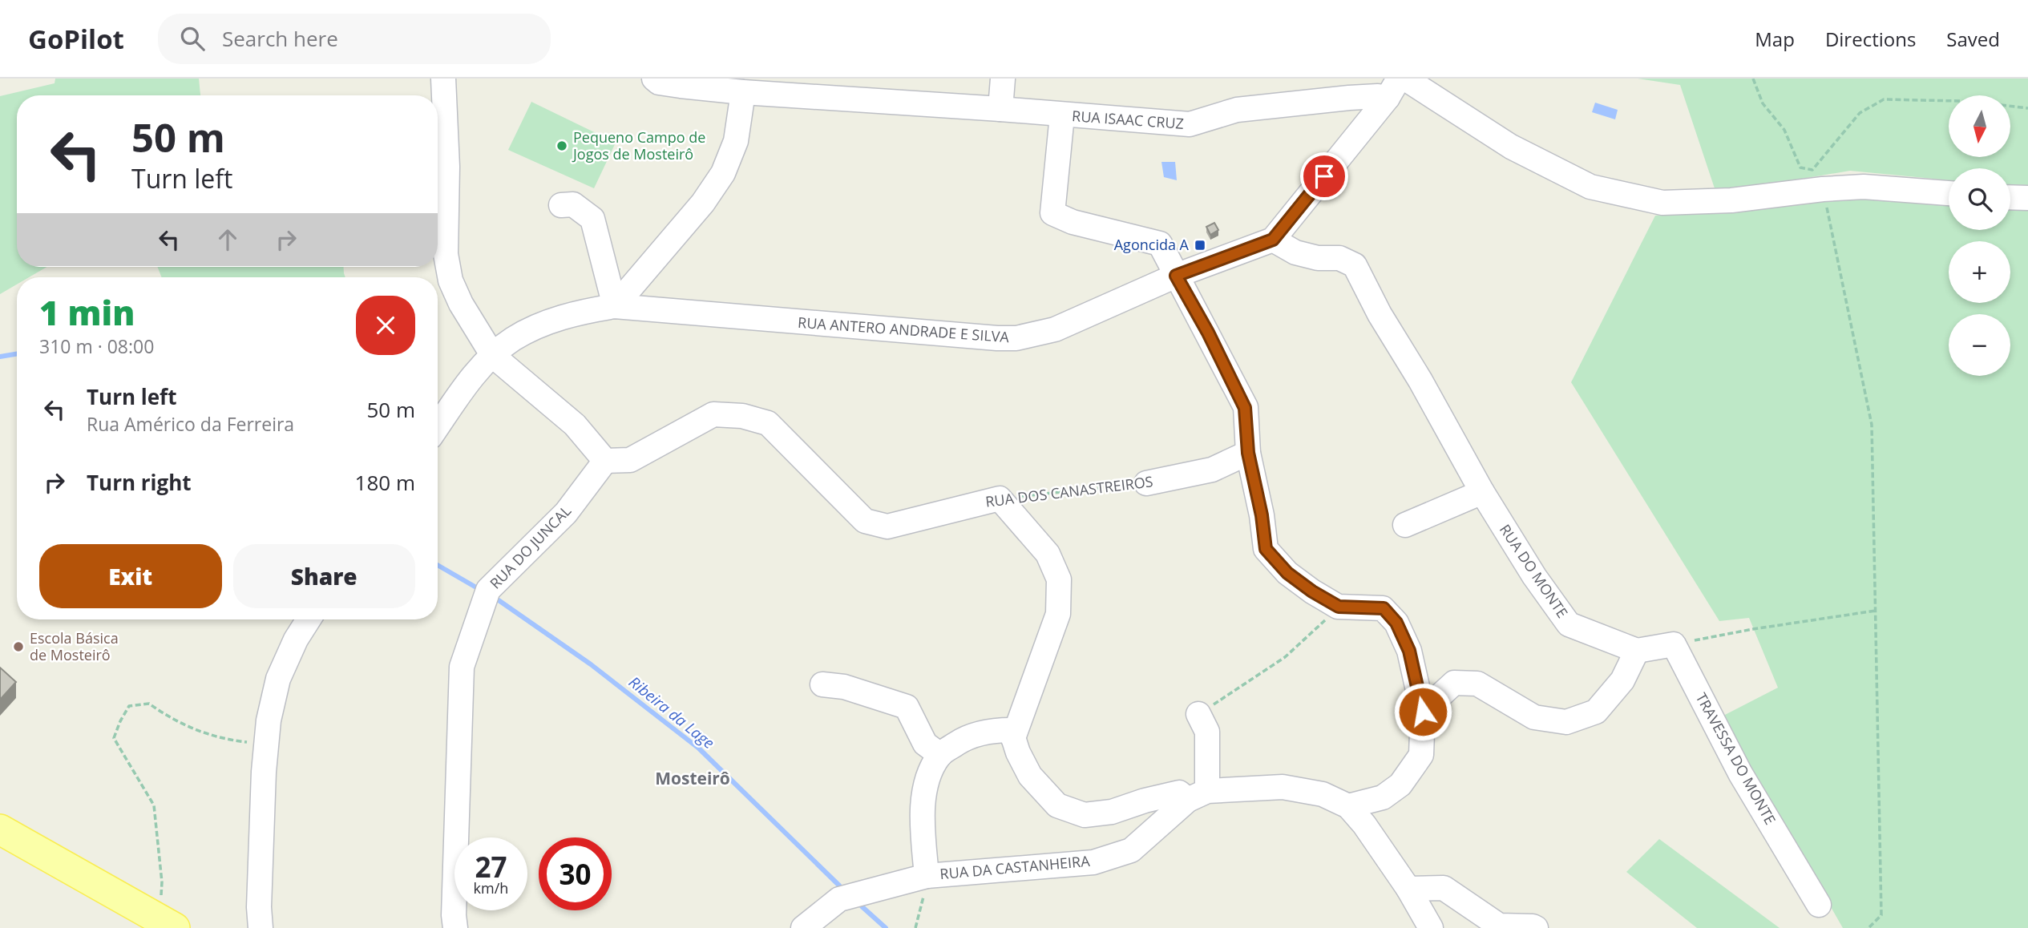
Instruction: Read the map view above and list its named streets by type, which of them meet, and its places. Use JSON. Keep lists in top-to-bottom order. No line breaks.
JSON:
{"streets":{"street":["RUA ISAAC CRUZ","RUA ANTERO ANDRADE E SILVA","RUA DOS CANASTREIROS","RUA DO JUNCAL","RUA DO MONTE","TRAVESSA DO MONTE","RUA DA CASTANHEIRA"]},"crossings":[["RUA ANTERO ANDRADE E SILVA","RUA DO MONTE"],["RUA DOS CANASTREIROS","RUA DO JUNCAL"]],"districts":["Mosteirô"],"water":["Ribeira da Lage"],"places":{"other":["Pequeno Campo de Jogos de Mosteirô","Escola Básica de Mosteirô"],"transit":["Agoncida A"]},"north":"bottom","page":{"header":"GoPilot","search":"Search here","nav":["Map","Directions","Saved"],"map_buttons":["+","−"],"turn":["50 m","Turn left"],"heading":["1 min","310 m · 08:00"],"list":[{"name":"Turn left","note":"Rua Américo da Ferreira","value":"50 m"},{"name":"Turn right","value":"180 m"}],"buttons":["Exit","Share"],"speed":"27 km/h","limit":"30"}}
